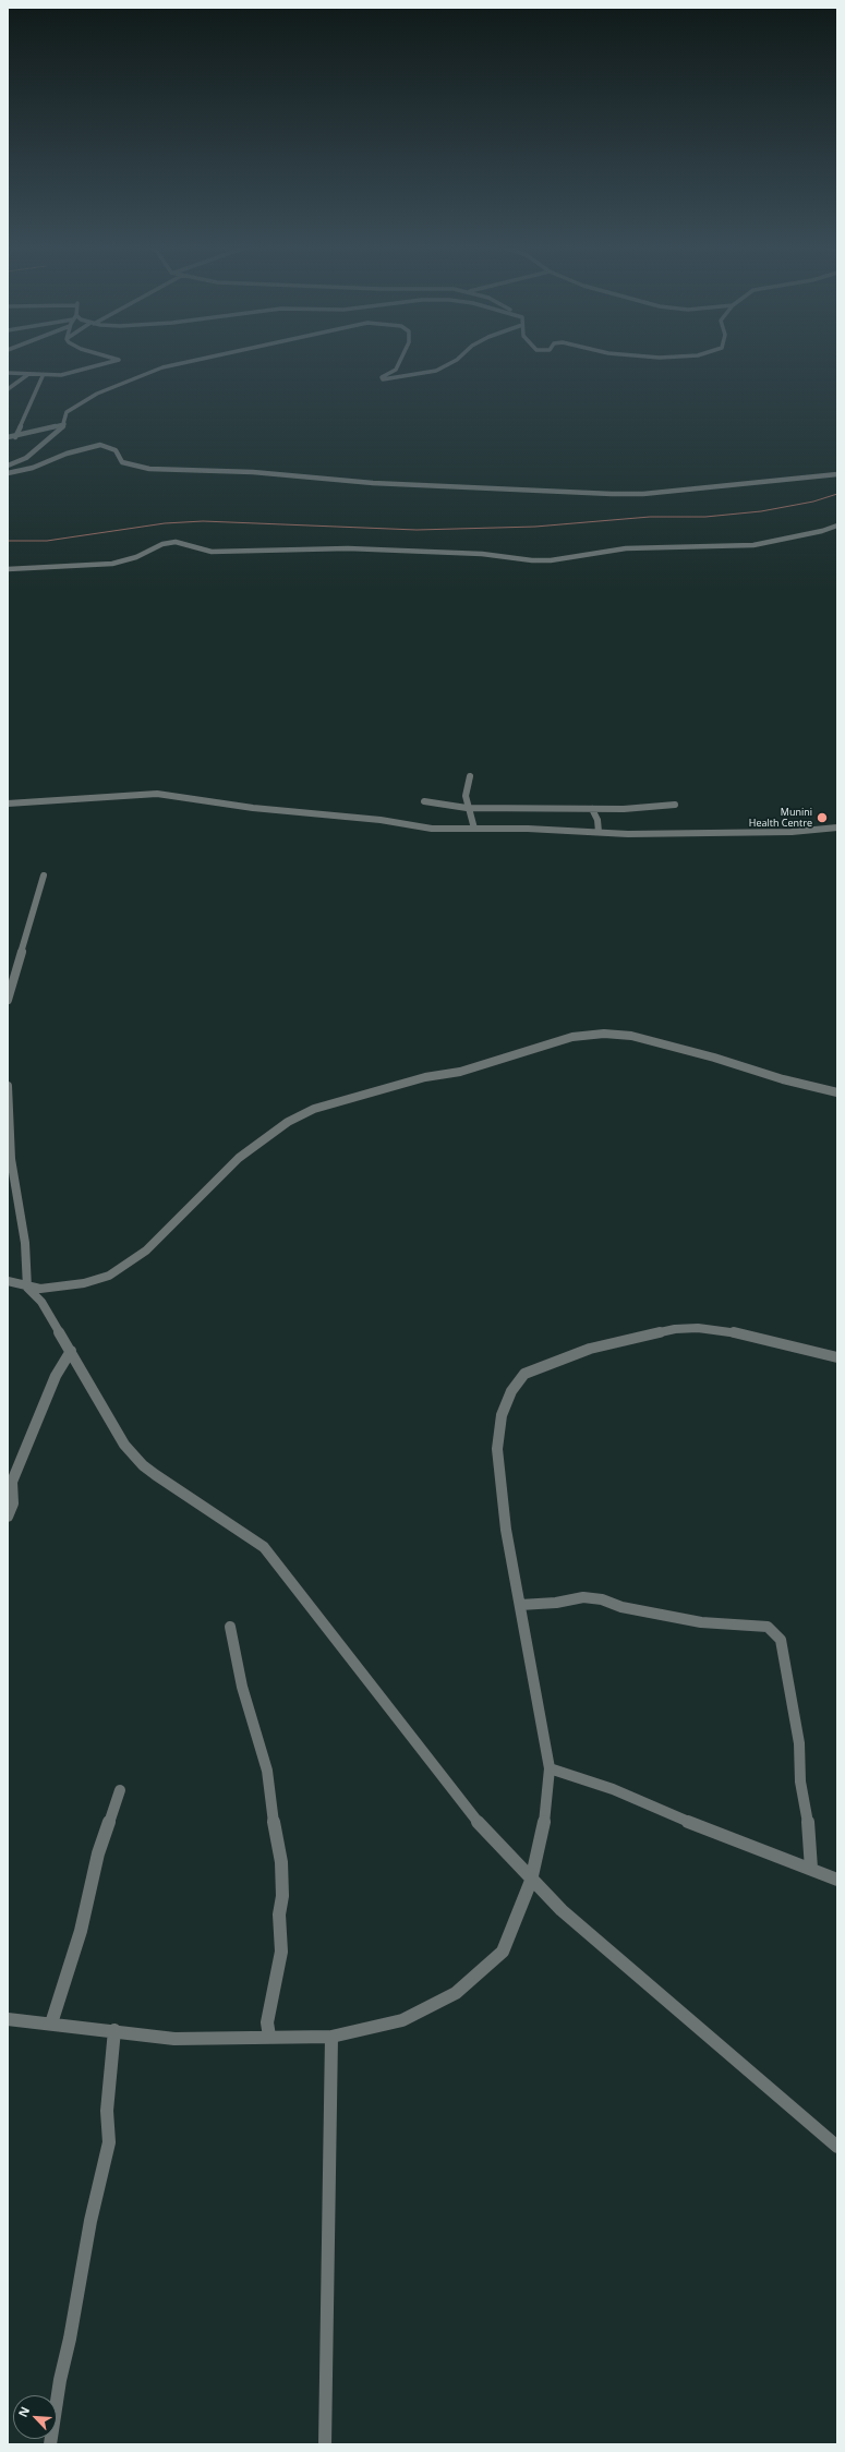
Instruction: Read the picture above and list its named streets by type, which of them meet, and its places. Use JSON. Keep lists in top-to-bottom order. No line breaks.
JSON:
{"places":["Munini Health Centre"],"north":"top left"}
